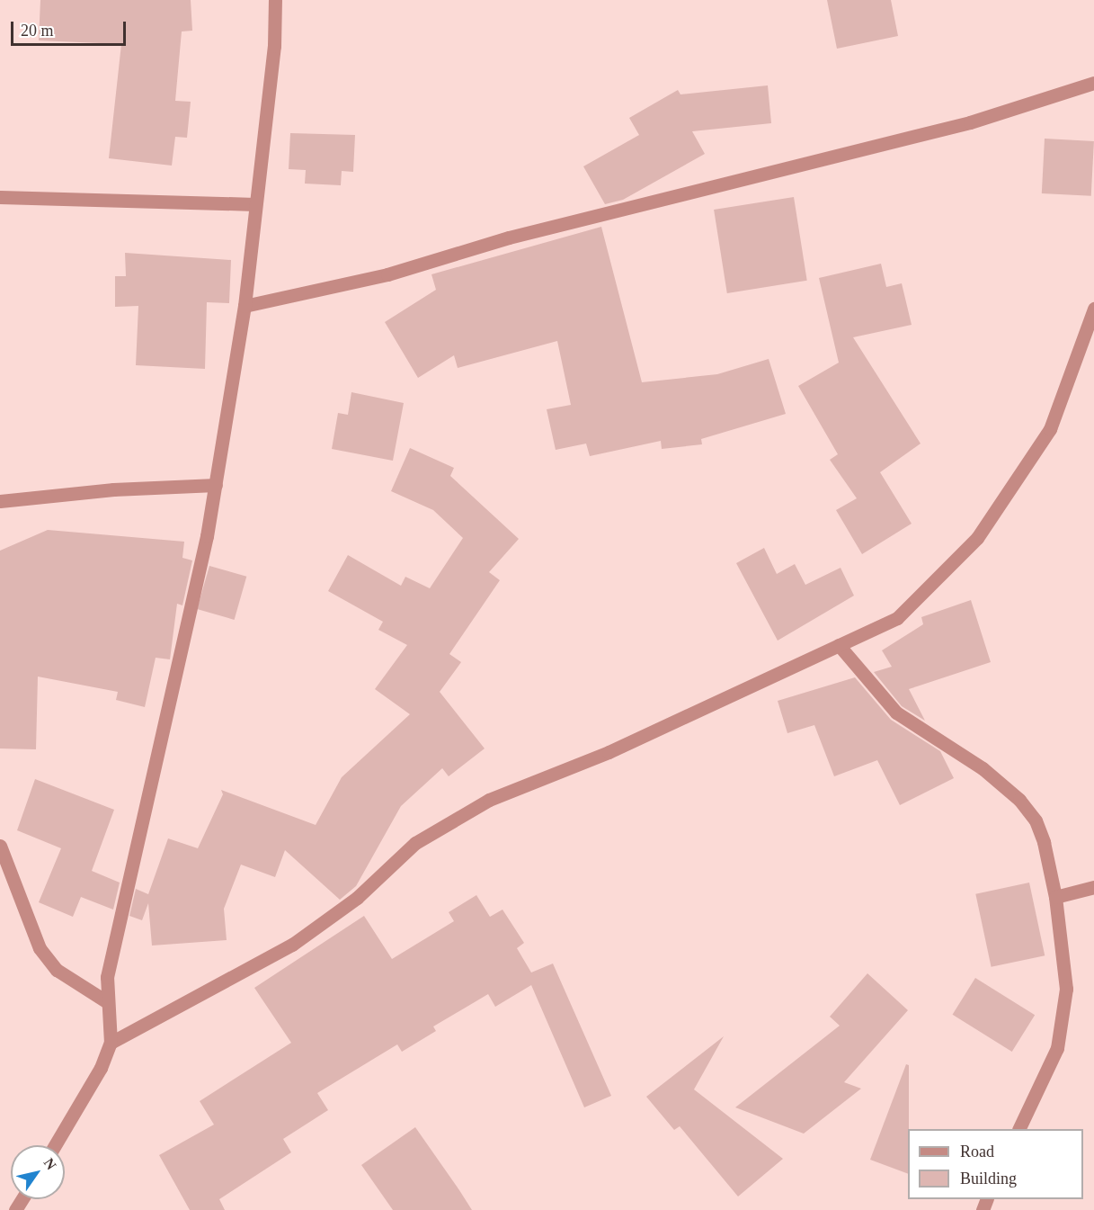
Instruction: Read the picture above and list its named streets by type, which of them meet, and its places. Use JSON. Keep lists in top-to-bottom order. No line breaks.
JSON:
{"legend":["Road","Building"],"scale_bar":"20 m","north":"top right"}
